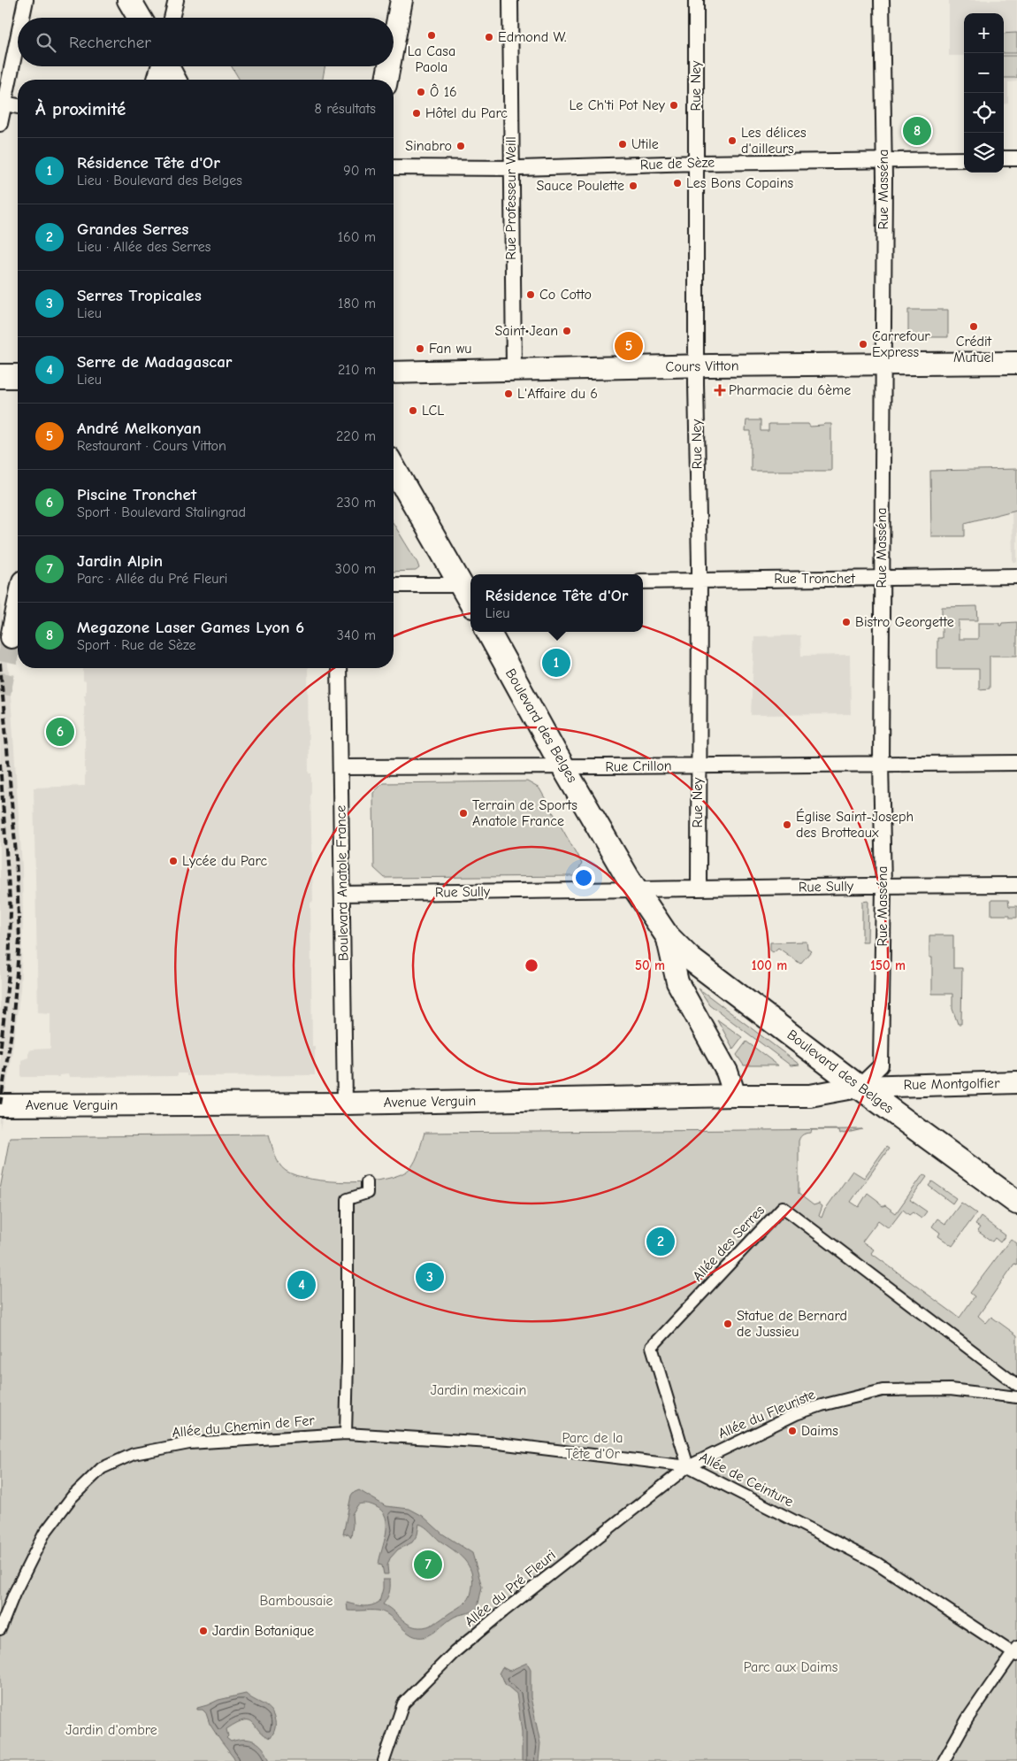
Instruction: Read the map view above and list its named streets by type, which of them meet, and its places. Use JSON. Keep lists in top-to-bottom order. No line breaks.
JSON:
{"streets":{"main road":["Cours Vitton","Boulevard des Belges","Rue Montgolfier","Avenue Verguin"],"street":["Rue Ney","Rue de Sèze","Rue Masséna","Rue Professeur Weill","Rue Tronchet","Rue Crillon","Boulevard Anatole France","Rue Sully","Allée des Serres","Allée du Fleuriste","Allée du Chemin de Fer","Allée de Ceinture","Allée du Pré Fleuri"]},"crossings":[["Rue Ney","Rue de Sèze"],["Rue Ney","Cours Vitton"],["Rue Ney","Rue Tronchet"],["Rue Ney","Rue Crillon"],["Rue Ney","Rue Sully"],["Rue de Sèze","Rue Masséna"],["Rue de Sèze","Rue Professeur Weill"],["Rue Masséna","Cours Vitton"],["Rue Masséna","Rue Tronchet"],["Rue Masséna","Boulevard des Belges"],["Rue Masséna","Rue Crillon"],["Rue Masséna","Rue Sully"],["Rue Masséna","Rue Montgolfier"],["Rue Masséna","Avenue Verguin"],["Rue Professeur Weill","Cours Vitton"],["Boulevard des Belges","Rue Crillon"],["Boulevard des Belges","Rue Sully"],["Boulevard des Belges","Rue Montgolfier"],["Boulevard des Belges","Avenue Verguin"],["Rue Crillon","Boulevard Anatole France"],["Boulevard Anatole France","Rue Sully"],["Boulevard Anatole France","Avenue Verguin"],["Rue Montgolfier","Avenue Verguin"],["Allée des Serres","Allée du Fleuriste"],["Allée des Serres","Allée de Ceinture"],["Allée des Serres","Allée du Pré Fleuri"],["Allée du Fleuriste","Allée de Ceinture"],["Allée du Fleuriste","Allée du Pré Fleuri"],["Allée du Chemin de Fer","Allée de Ceinture"],["Allée de Ceinture","Allée du Pré Fleuri"]],"parks":["Jardin mexicain","Parc de la Tête d'Or","Bambousaie","Parc aux Daims","Jardin d'ombre"],"places":{"other":["La Casa Paola","Edmond W.","Ô 16","Le Ch'ti Pot Ney","Hôtel du Parc","Les délices d'ailleurs","Utile","Sinabro","Les Bons Copains","Sauce Poulette","Co Cotto","Crédit Mutuel","Saint•Jean","Carrefour Express","Fan wu","L'Affaire du 6","LCL","Bistro Georgette","Terrain de Sports Anatole France","Église Saint-Joseph des Brotteaux","Lycée du Parc","Statue de Bernard de Jussieu","Daims","Jardin Botanique"],"health":["Pharmacie du 6ème"]},"page":{"map_buttons":["+","−"],"search":"Rechercher","heading":["À proximité","8 résultats"],"pins":["8","5","1","6","2","3","4","7"],"list":[{"mark":"1","name":"Résidence Tête d'Or","note":"Lieu · Boulevard des Belges","value":"90 m"},{"mark":"2","name":"Grandes Serres","note":"Lieu · Allée des Serres","value":"160 m"},{"mark":"3","name":"Serres Tropicales","note":"Lieu","value":"180 m"},{"mark":"4","name":"Serre de Madagascar","note":"Lieu","value":"210 m"},{"mark":"5","name":"André Melkonyan","note":"Restaurant · Cours Vitton","value":"220 m"},{"mark":"6","name":"Piscine Tronchet","note":"Sport · Boulevard Stalingrad","value":"230 m"},{"mark":"7","name":"Jardin Alpin","note":"Parc · Allée du Pré Fleuri","value":"300 m"},{"mark":"8","name":"Megazone Laser Games Lyon 6","note":"Sport · Rue de Sèze","value":"340 m"}],"popup":["Résidence Tête d'Or","Lieu"]},"rings":["50 m","100 m","150 m"]}
